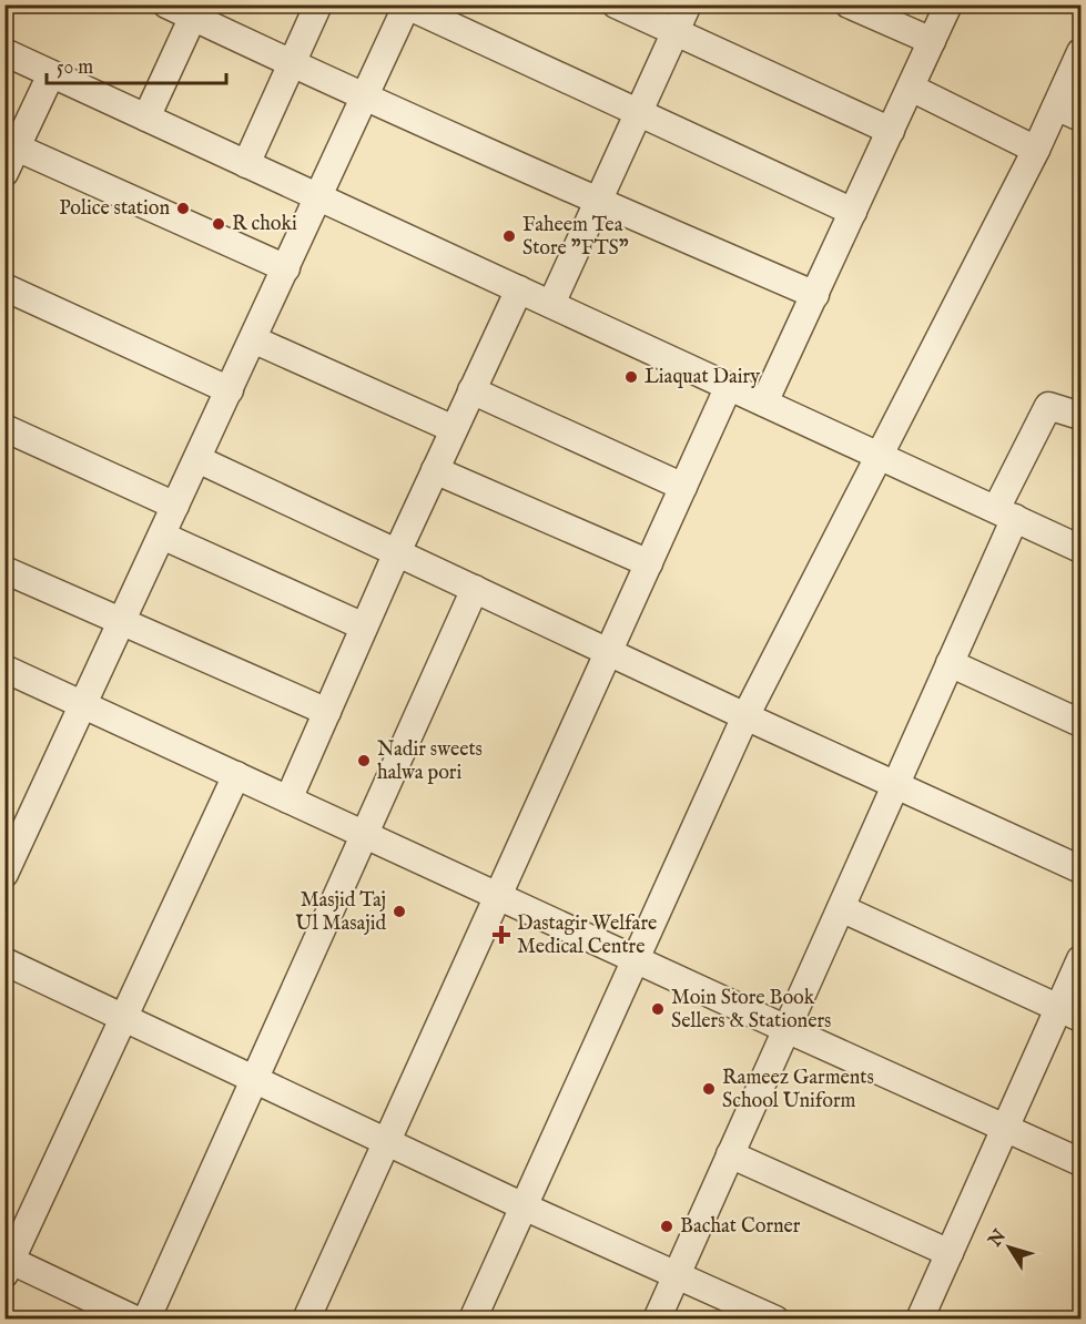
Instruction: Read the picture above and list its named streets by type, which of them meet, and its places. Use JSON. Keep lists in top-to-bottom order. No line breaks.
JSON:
{"places":{"other":["Police station","R choki","Faheem Tea Store \"FTS\"","Liaquat Dairy","Nadir sweets halwa pori","Masjid Taj Ul Masajid","Moin Store Book Sellers & Stationers","Rameez Garments School Uniform","Bachat Corner"],"health":["Dastagir Welfare Medical Centre"]},"scale_bar":"50 m","north":"top left"}
